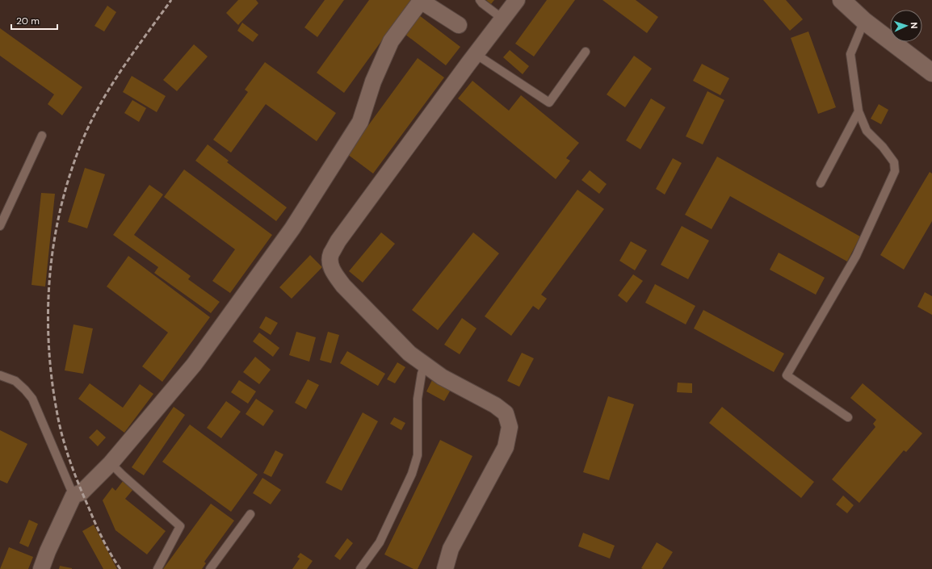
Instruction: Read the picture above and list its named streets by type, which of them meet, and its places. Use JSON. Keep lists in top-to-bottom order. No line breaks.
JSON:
{"scale_bar":"20 m","north":"right"}
